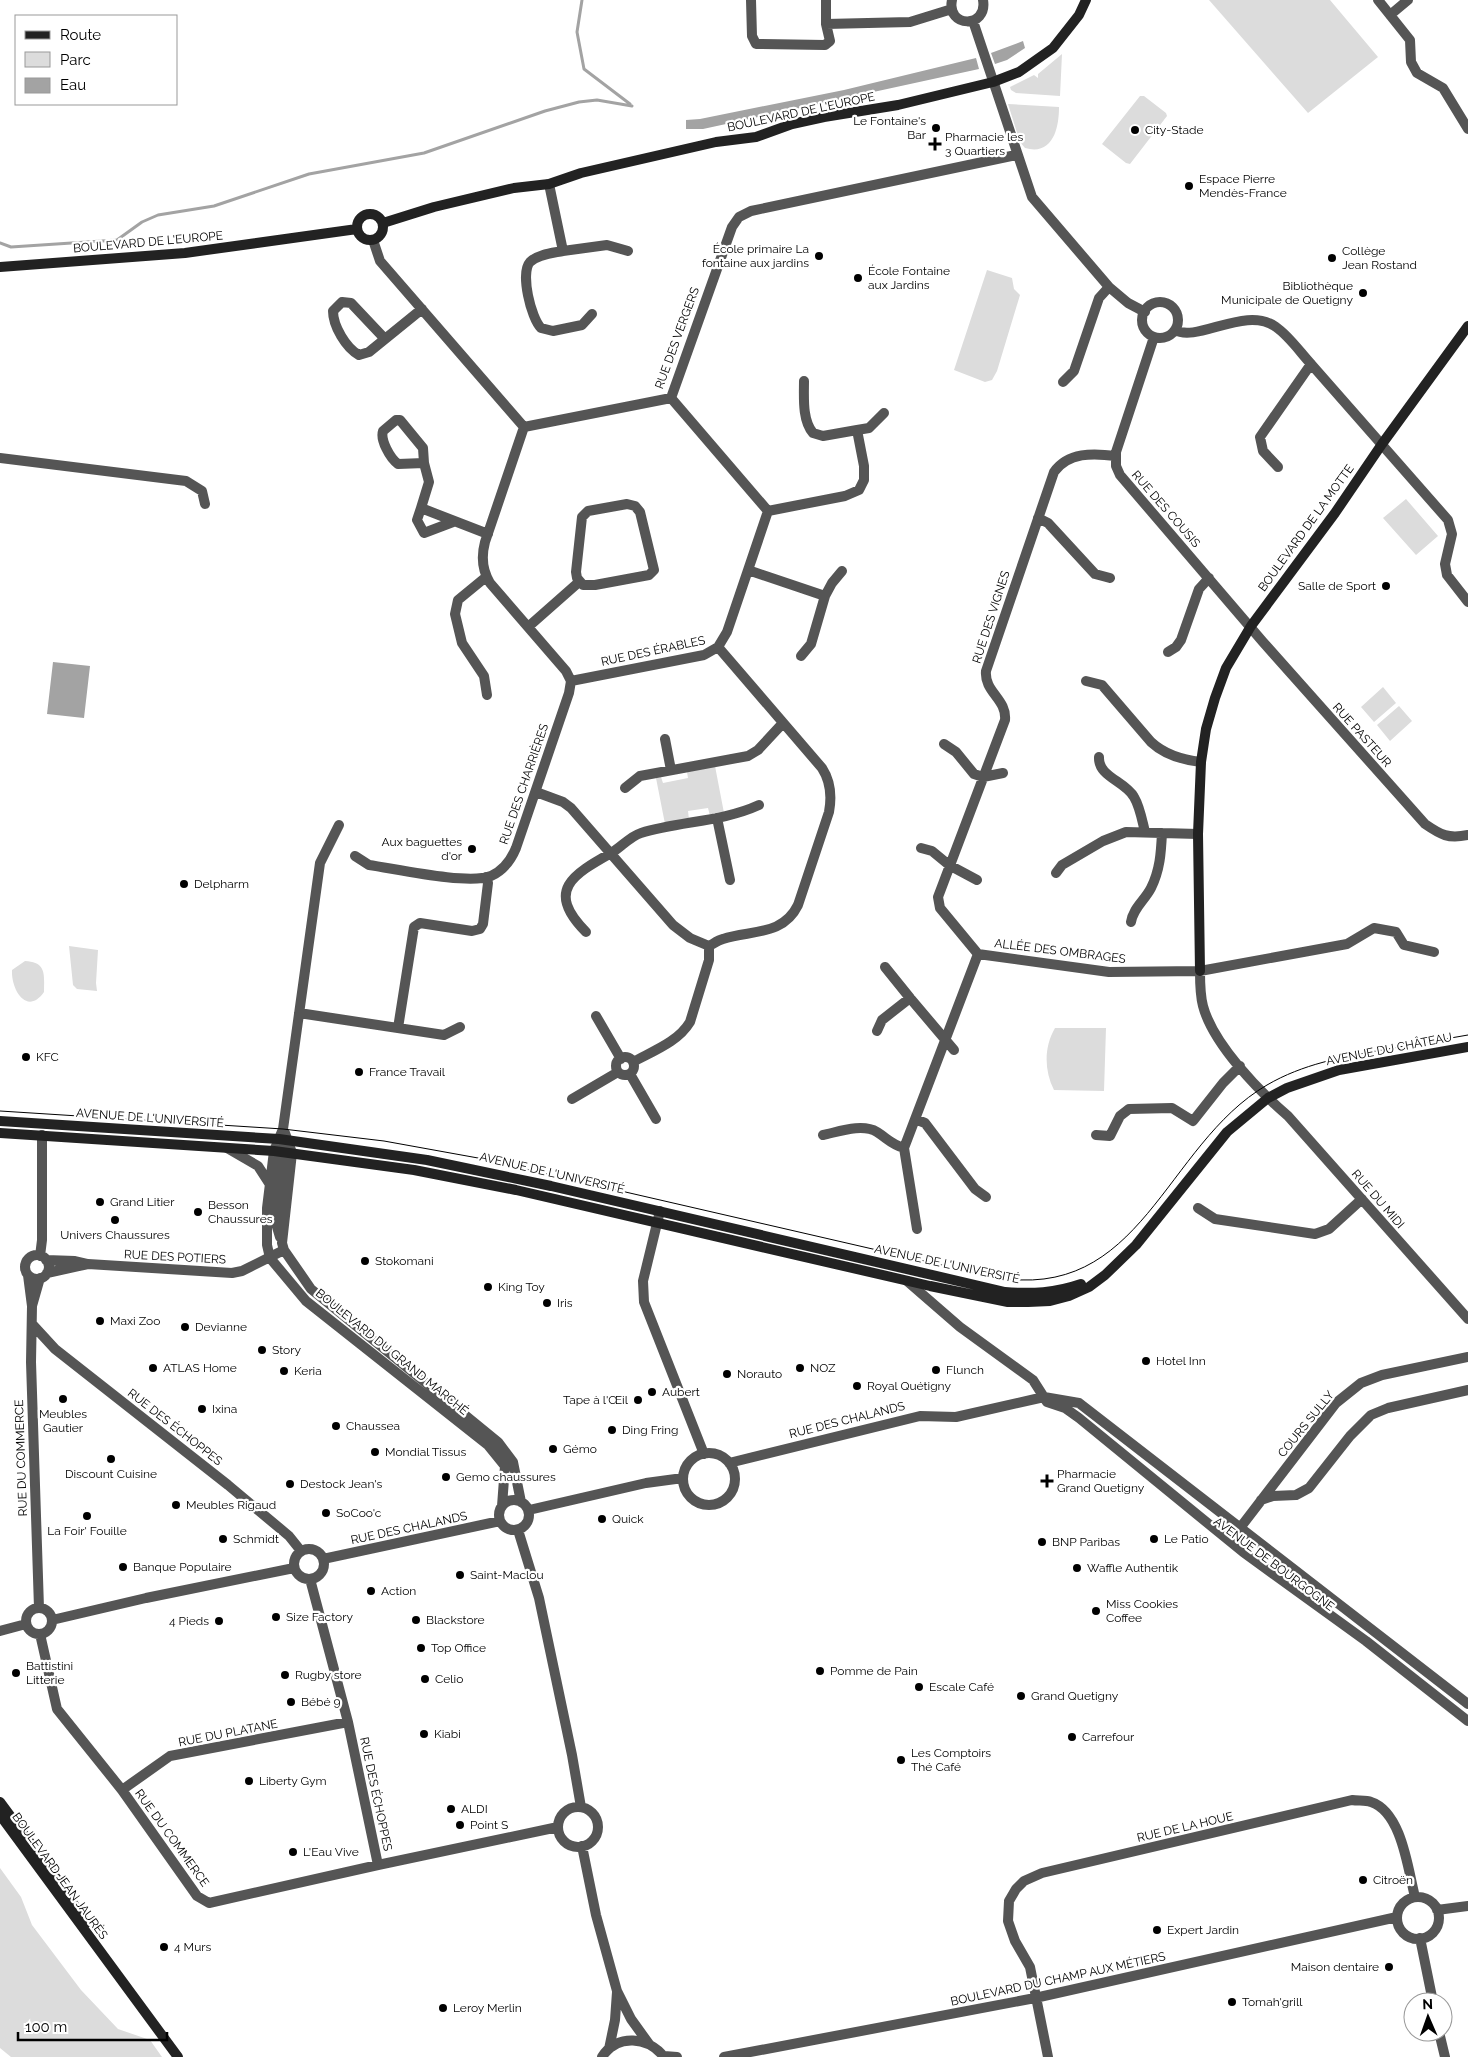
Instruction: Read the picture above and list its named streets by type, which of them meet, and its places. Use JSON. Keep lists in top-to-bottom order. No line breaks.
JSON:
{"streets":{"main road":["BOULEVARD DE L'EUROPE","BOULEVARD DE LA MOTTE","AVENUE DU CHÂTEAU","AVENUE DE L'UNIVERSITÉ","BOULEVARD JEAN JAURÈS"],"street":["RUE DES VERGERS","RUE DES COUSIS","RUE DES VIGNES","RUE DES ÉRABLES","RUE PASTEUR","RUE DES CHARRIÈRES","ALLÉE DES OMBRAGES","RUE DU MIDI","RUE DES POTIERS","BOULEVARD DU GRAND MARCHÉ","RUE DES CHALANDS","COURS SULLY","RUE DES ÉCHOPPES","RUE DU COMMERCE","AVENUE DE BOURGOGNE","RUE DU PLATANE","RUE DE LA HOUE","BOULEVARD DU CHAMP AUX MÉTIERS"]},"crossings":[["RUE DES COUSIS","BOULEVARD DE LA MOTTE"],["RUE DES COUSIS","RUE DES VIGNES"],["RUE DES COUSIS","RUE PASTEUR"],["BOULEVARD DE LA MOTTE","RUE PASTEUR"],["BOULEVARD DE LA MOTTE","ALLÉE DES OMBRAGES"],["BOULEVARD DE LA MOTTE","AVENUE DU CHÂTEAU"],["BOULEVARD DE LA MOTTE","RUE DU MIDI"],["RUE DES VIGNES","ALLÉE DES OMBRAGES"],["RUE DES ÉRABLES","RUE DES CHARRIÈRES"],["AVENUE DU CHÂTEAU","AVENUE DE L'UNIVERSITÉ"],["AVENUE DU CHÂTEAU","RUE DU MIDI"],["AVENUE DE L'UNIVERSITÉ","BOULEVARD DU GRAND MARCHÉ"],["RUE DES POTIERS","BOULEVARD DU GRAND MARCHÉ"],["RUE DES POTIERS","RUE DU COMMERCE"],["BOULEVARD DU GRAND MARCHÉ","RUE DES CHALANDS"],["RUE DES CHALANDS","RUE DES ÉCHOPPES"],["RUE DES CHALANDS","AVENUE DE BOURGOGNE"],["COURS SULLY","AVENUE DE BOURGOGNE"],["RUE DES ÉCHOPPES","RUE DU COMMERCE"],["RUE DES ÉCHOPPES","RUE DU PLATANE"],["RUE DU COMMERCE","RUE DU PLATANE"],["RUE DE LA HOUE","BOULEVARD DU CHAMP AUX MÉTIERS"]],"places":{"other":["Le Fontaine's Bar","City-Stade","Espace Pierre Mendès-France","École primaire La fontaine aux jardins","Collège Jean Rostand","École Fontaine aux Jardins","Bibliothèque Municipale de Quetigny","Salle de Sport","Aux baguettes d'or","Delpharm","KFC","France Travail","Grand Litier","Besson Chaussures","Univers Chaussures","Stokomani","King Toy","Iris","Maxi Zoo","Devianne","Story","Hotel Inn","ATLAS Home","NOZ","Flunch","Keria","Norauto","Royal Quétigny","Aubert","Meubles Gautier","Tape à l'Œil","Ixina","Chaussea","Ding Fring","Gémo","Mondial Tissus","Discount Cuisine","Gemo chaussures","Destock Jean's","Meubles Rigaud","SoCoo'c","La Foir' Fouille","Quick","Schmidt","Le Patio","BNP Paribas","Banque Populaire","Waffle Authentik","Saint-Maclou","Action","Miss Cookies Coffee","Size Factory","Blackstore","4 Pieds","Top Office","Pomme de Pain","Battistini Litterie","Rugby store","Celio","Escale Café","Grand Quetigny","Bébé 9","Kiabi","Carrefour","Les Comptoirs Thé Café","Liberty Gym","ALDI","Point S","L'Eau Vive","Citroën","Expert Jardin","4 Murs","Maison dentaire","Tomah'grill","Leroy Merlin"],"health":["Pharmacie les 3 Quartiers","Pharmacie Grand Quetigny"]},"legend":["Route","Parc","Eau"],"scale_bar":"100 m","north":"top"}
